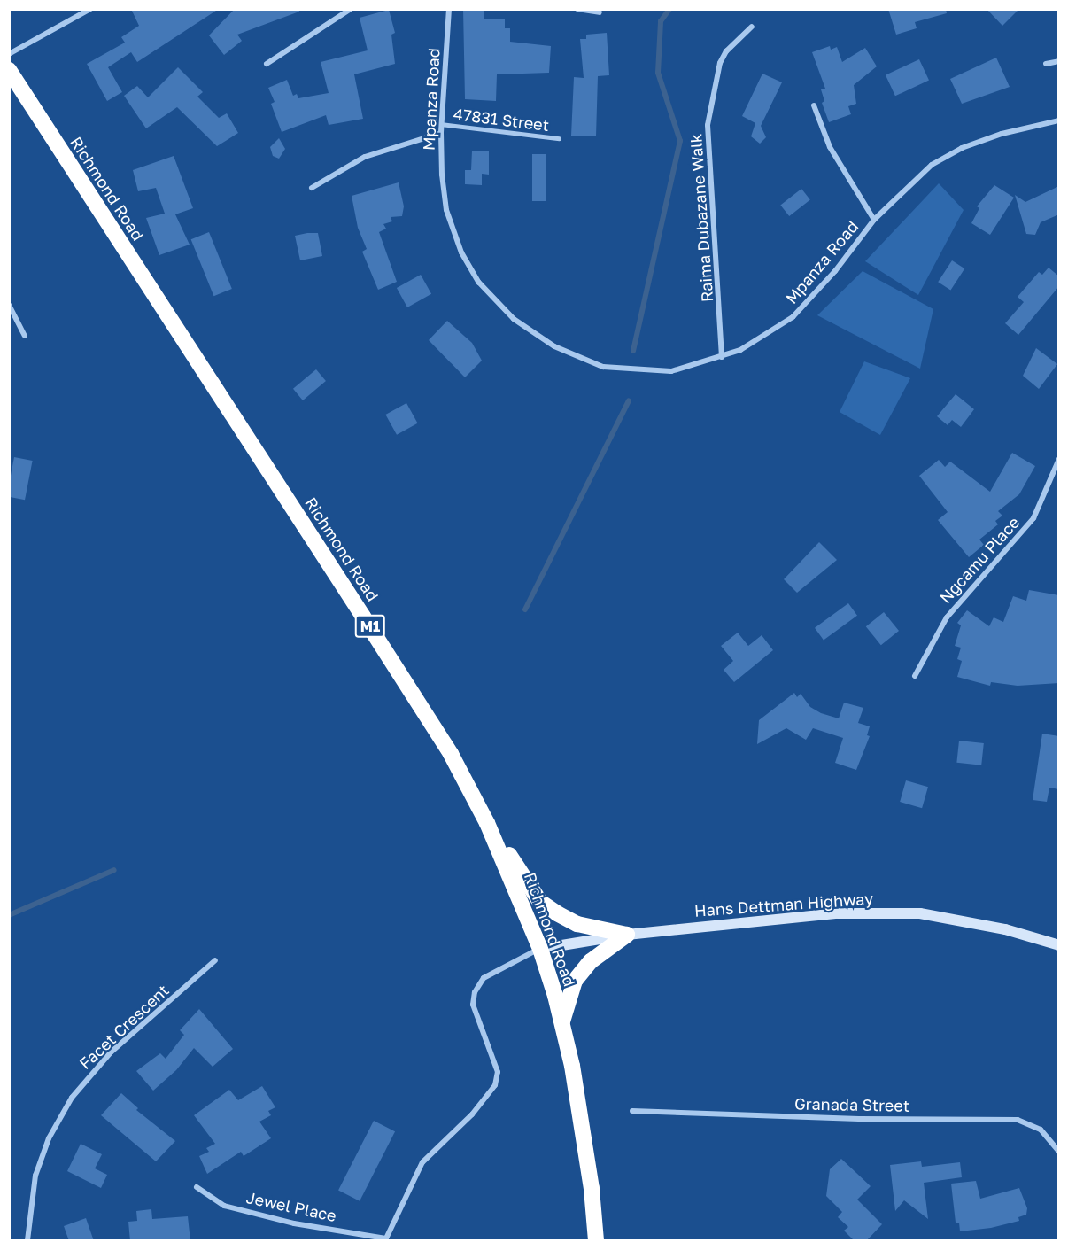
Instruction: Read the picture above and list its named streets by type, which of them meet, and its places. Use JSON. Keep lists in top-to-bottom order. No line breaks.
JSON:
{"streets":{"highway":["Richmond Road","M1"],"street":["Mpanza Road","Raima Dubazane Walk","Ngcamu Place","Hans Dettman Highway","Facet Crescent","Granada Street","Jewel Place"],"lane":["47831 Street"]},"crossings":[["Mpanza Road","47831 Street"],["Mpanza Road","Raima Dubazane Walk"],["Richmond Road","Hans Dettman Highway"]]}
